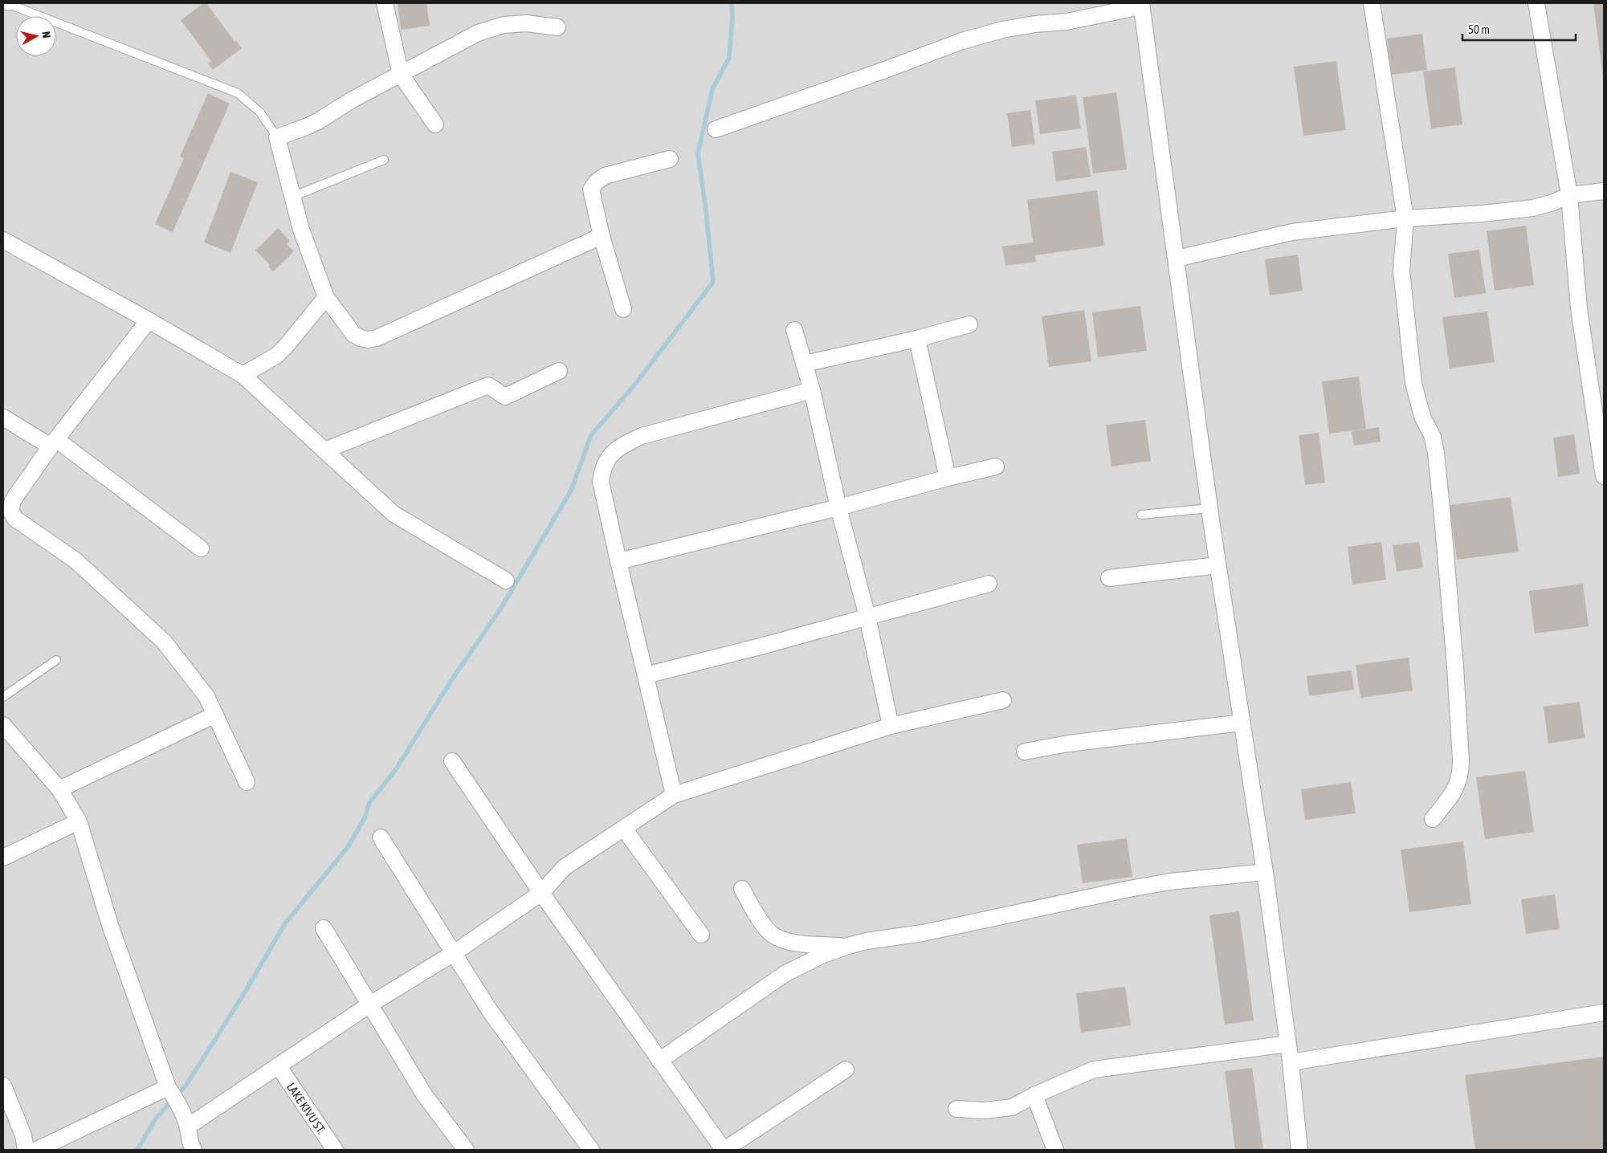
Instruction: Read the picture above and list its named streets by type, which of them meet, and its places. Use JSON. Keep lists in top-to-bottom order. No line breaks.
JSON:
{"streets":{"street":["LAKE KIVU ST."]},"scale_bar":"50 m","north":"right"}
